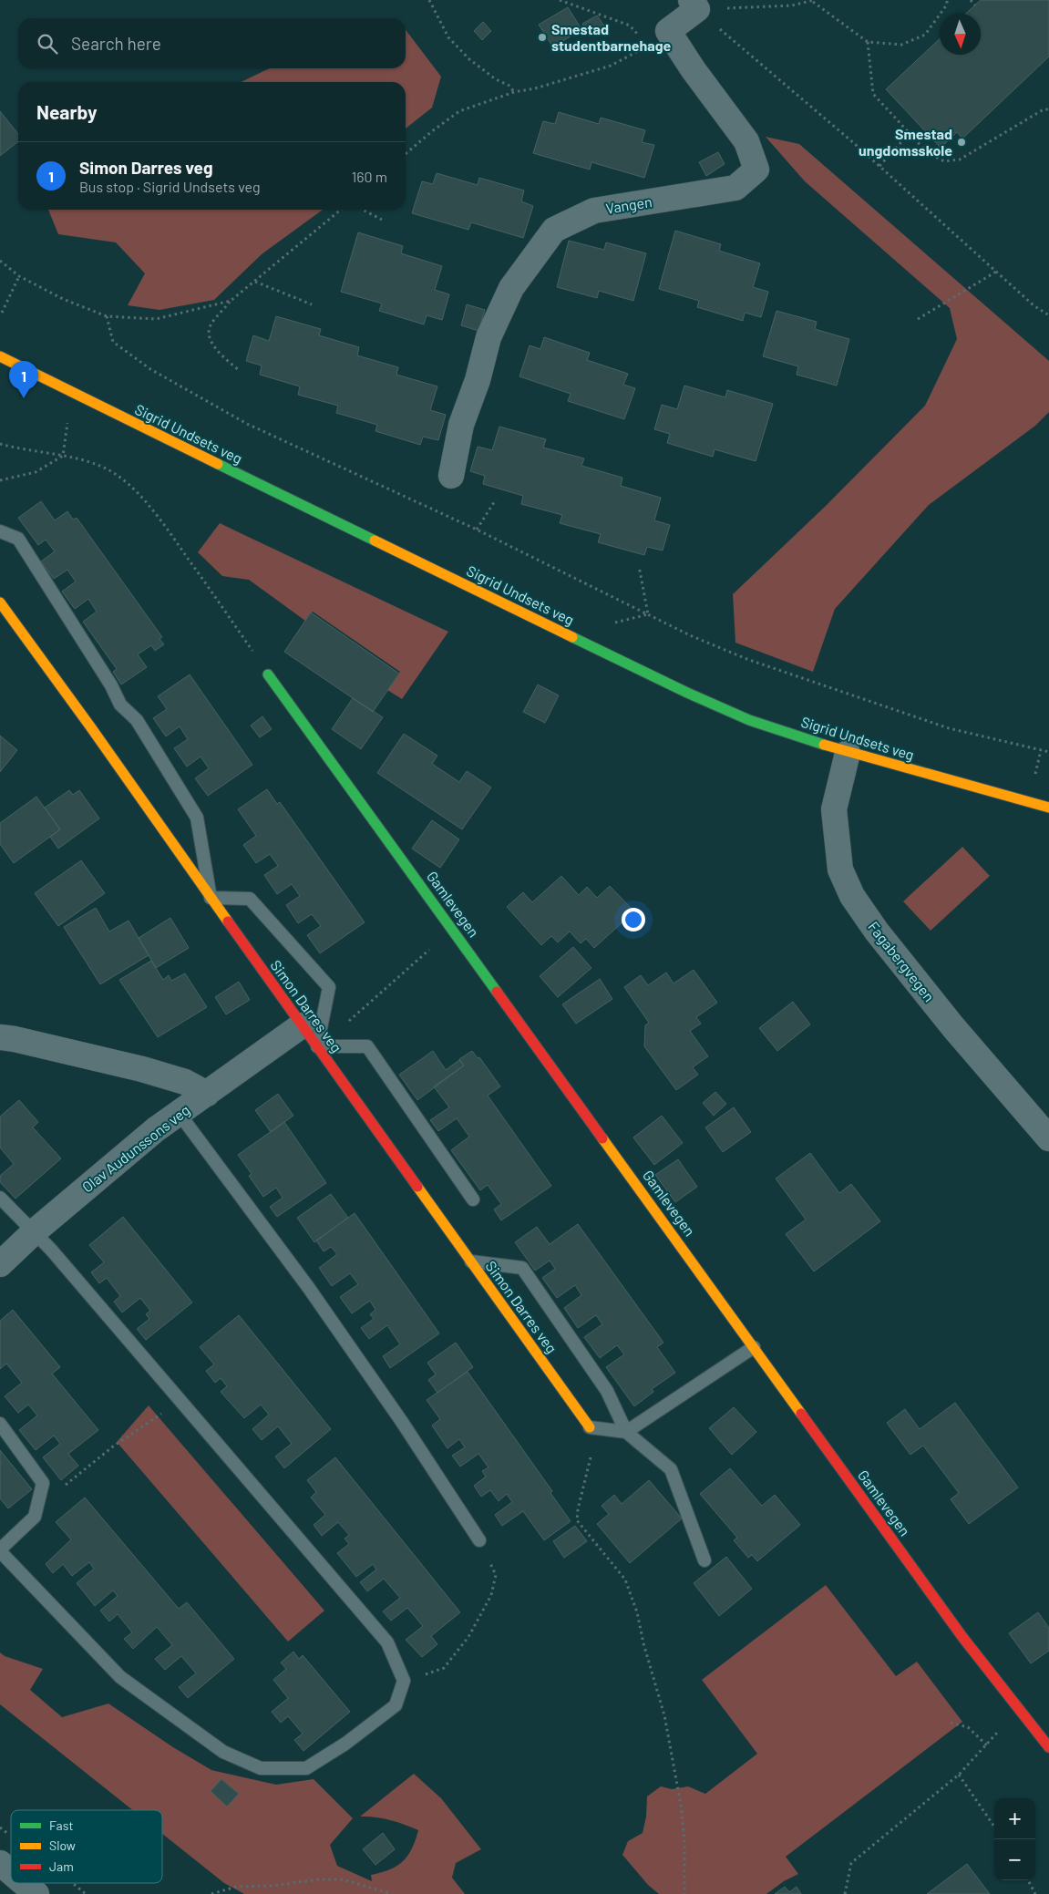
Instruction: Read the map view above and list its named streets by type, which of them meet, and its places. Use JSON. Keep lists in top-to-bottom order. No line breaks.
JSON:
{"streets":{"street":["Vangen","Sigrid Undsets veg","Gamlevegen","Fagabergvegen","Simon Darres veg","Olav Audunssons veg"]},"crossings":[["Sigrid Undsets veg","Fagabergvegen"],["Simon Darres veg","Olav Audunssons veg"]],"places":["Smestad studentbarnehage","Smestad ungdomsskole"],"legend":["Fast","Slow","Jam"],"north":"bottom","page":{"search":"Search here","heading":"Nearby","list":[{"mark":"1","name":"Simon Darres veg","note":"Bus stop · Sigrid Undsets veg","value":"160 m"}],"pins":"1","map_buttons":["+","−"]}}
